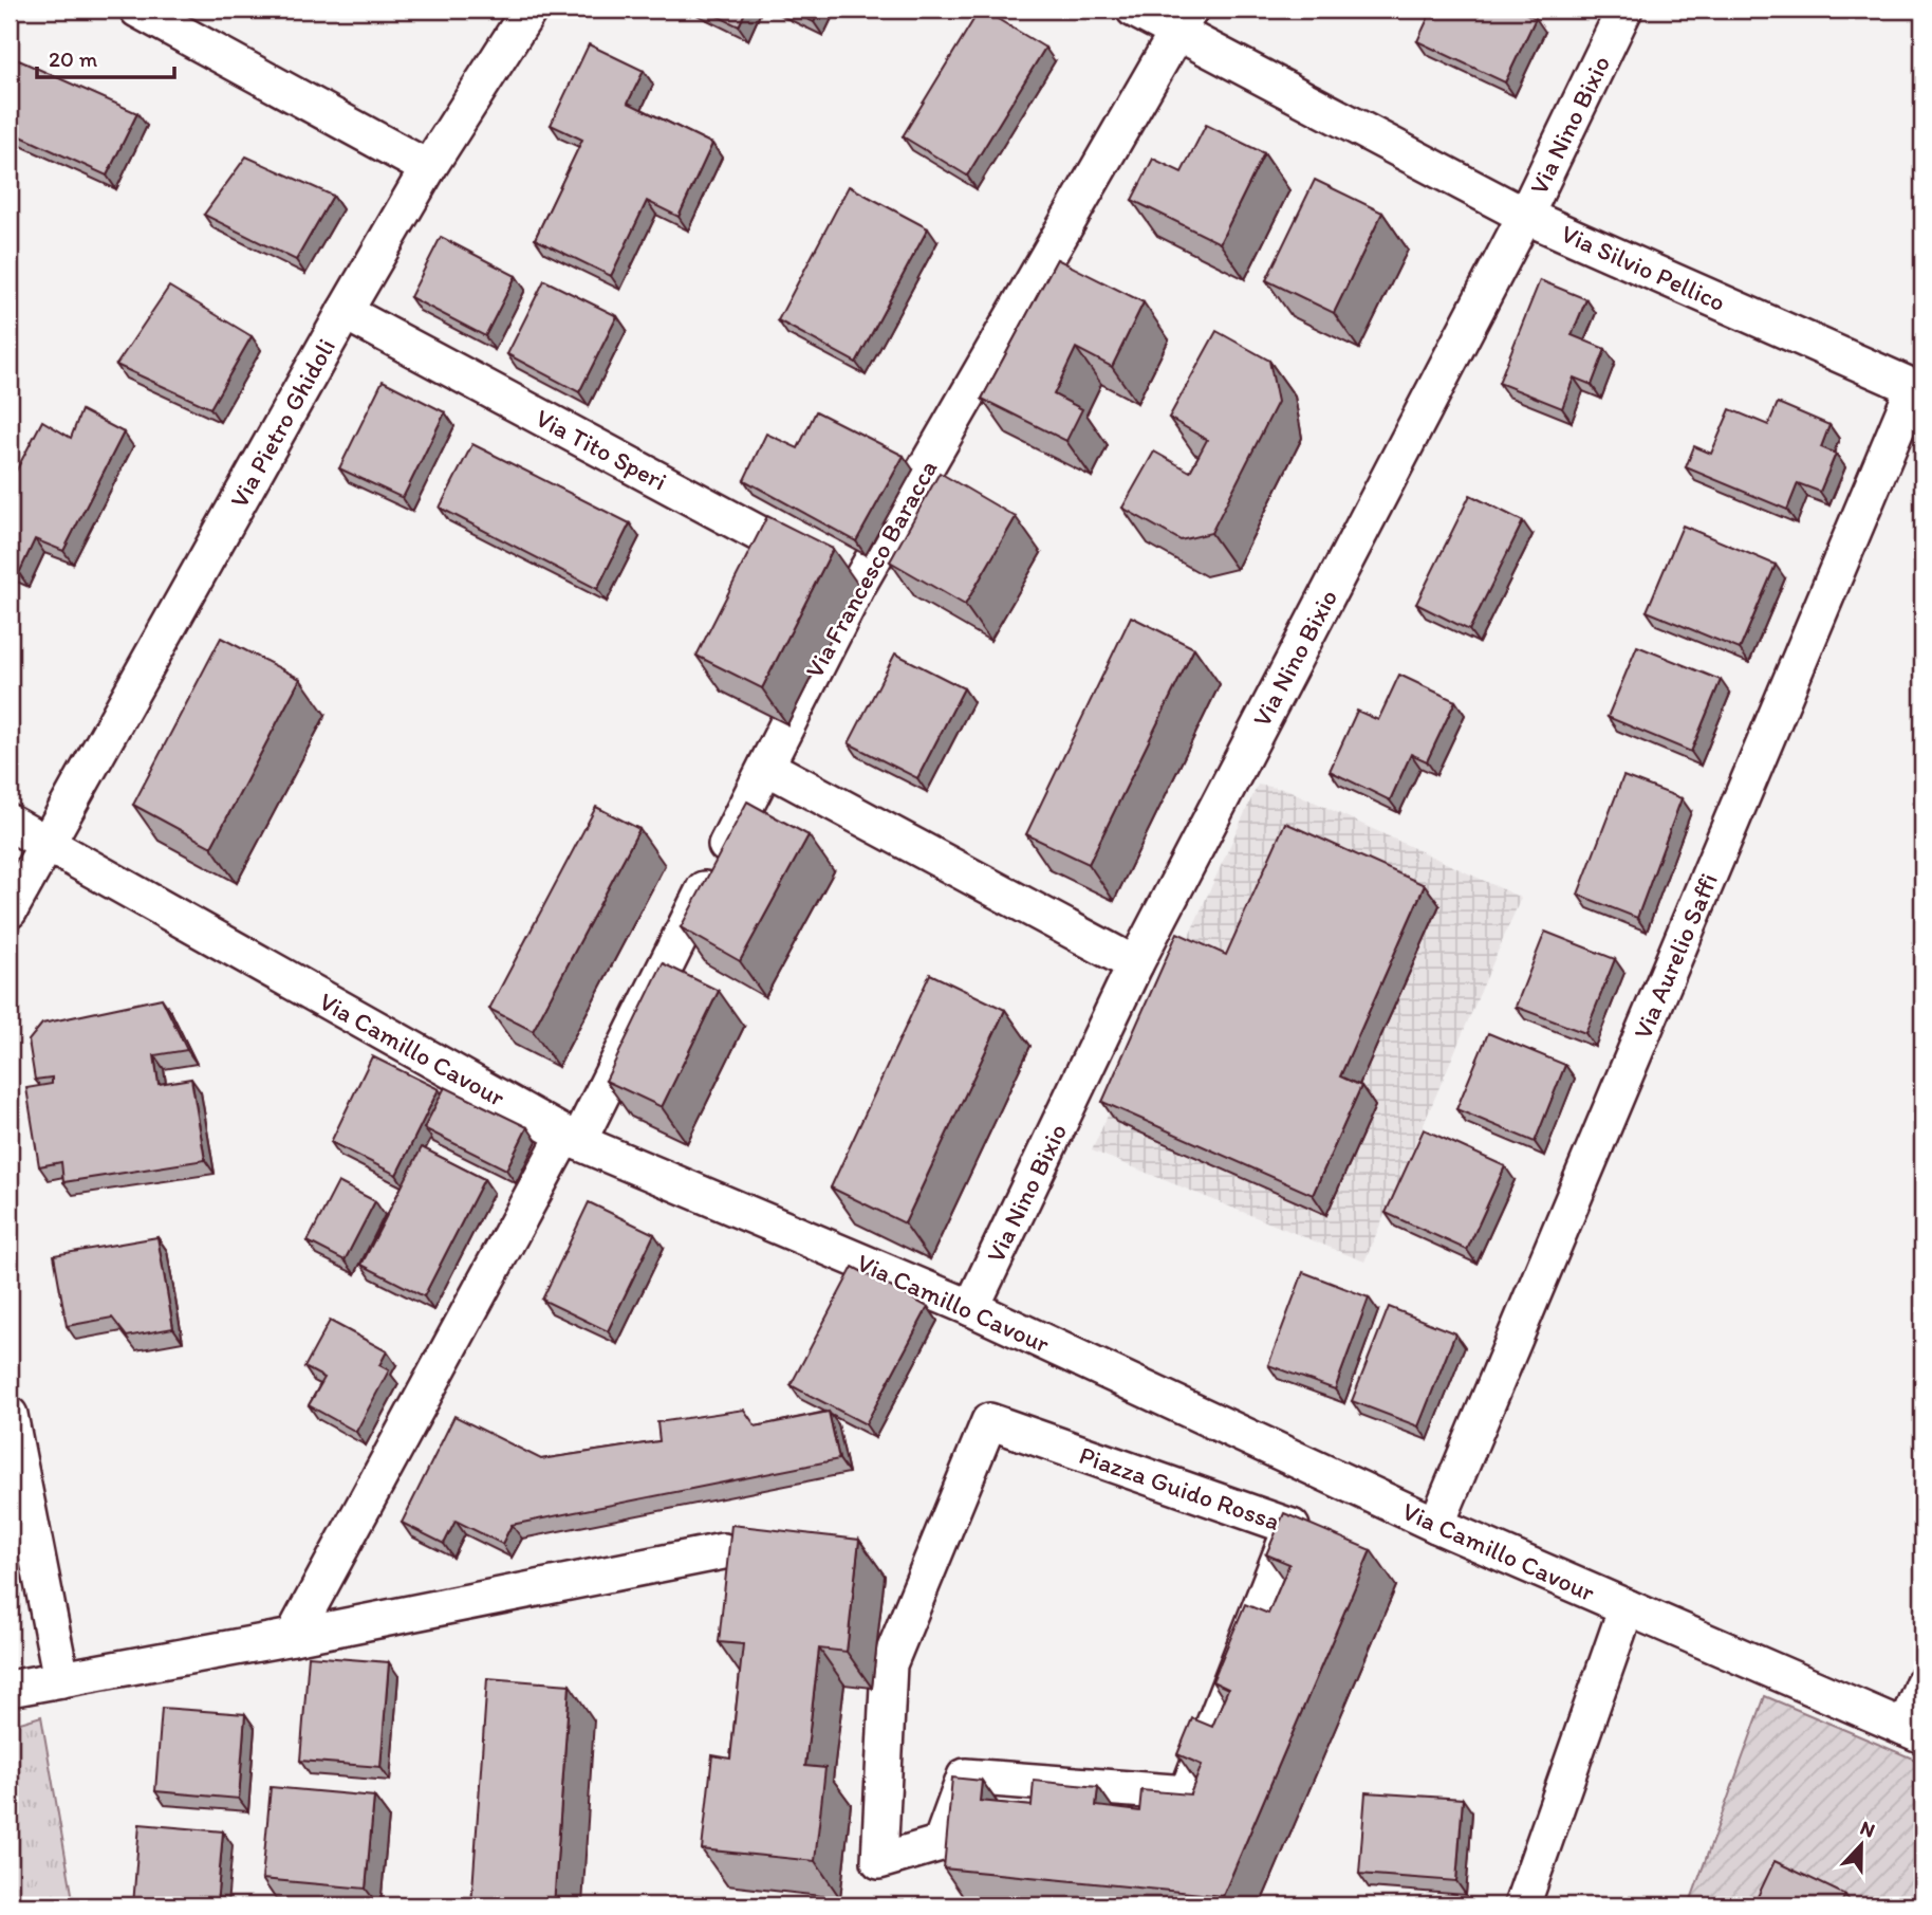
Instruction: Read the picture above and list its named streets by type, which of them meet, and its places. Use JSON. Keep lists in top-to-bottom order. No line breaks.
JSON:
{"streets":{"street":["Via Nino Bixio","Via Silvio Pellico","Via Pietro Ghidoli","Via Tito Speri","Via Francesco Baracca","Via Aurelio Saffi","Via Camillo Cavour","Piazza Guido Rossa"]},"crossings":[["Via Nino Bixio","Via Silvio Pellico"],["Via Nino Bixio","Via Camillo Cavour"],["Via Silvio Pellico","Via Francesco Baracca"],["Via Silvio Pellico","Via Aurelio Saffi"],["Via Pietro Ghidoli","Via Tito Speri"],["Via Pietro Ghidoli","Via Camillo Cavour"],["Via Tito Speri","Via Francesco Baracca"],["Via Francesco Baracca","Via Camillo Cavour"],["Via Aurelio Saffi","Via Camillo Cavour"]],"scale_bar":"20 m","north":"top"}
